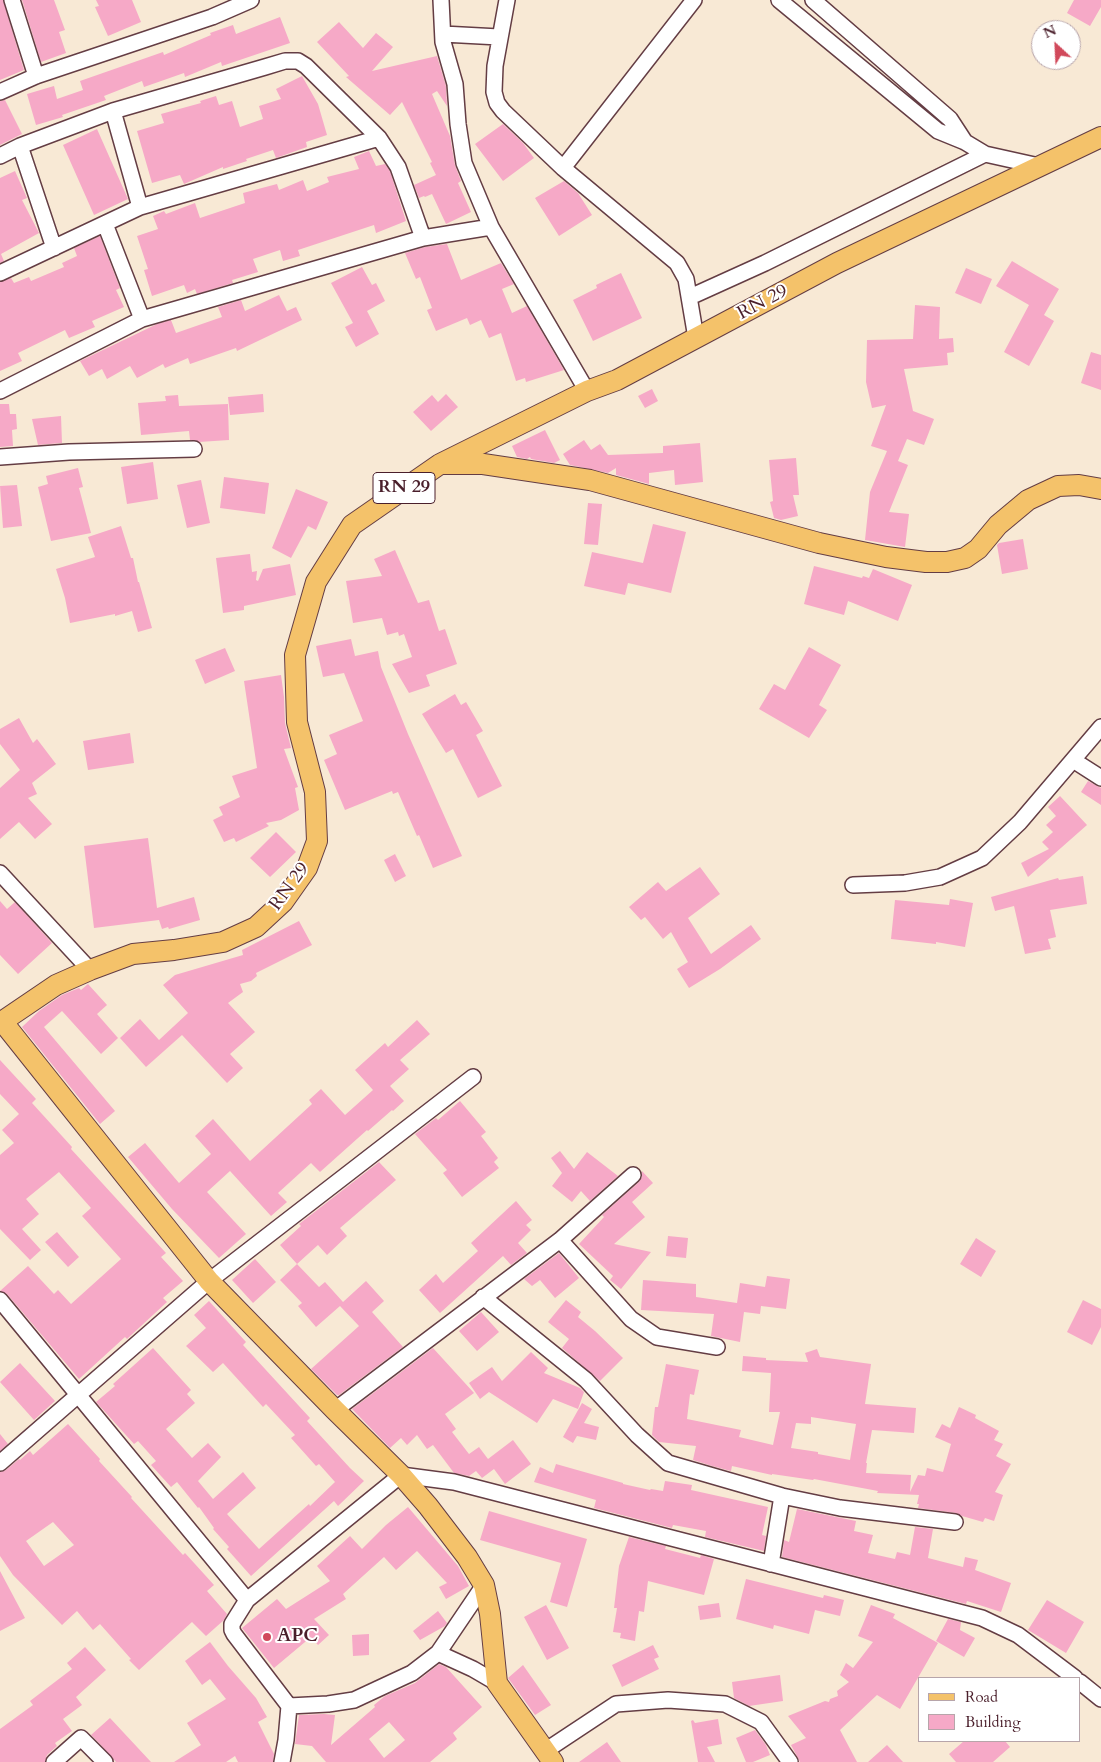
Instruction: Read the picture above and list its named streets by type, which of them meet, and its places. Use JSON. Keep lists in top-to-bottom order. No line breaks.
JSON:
{"streets":{"main road":["RN 29"]},"places":["APC"],"legend":["Road","Building"],"north":"top left"}
